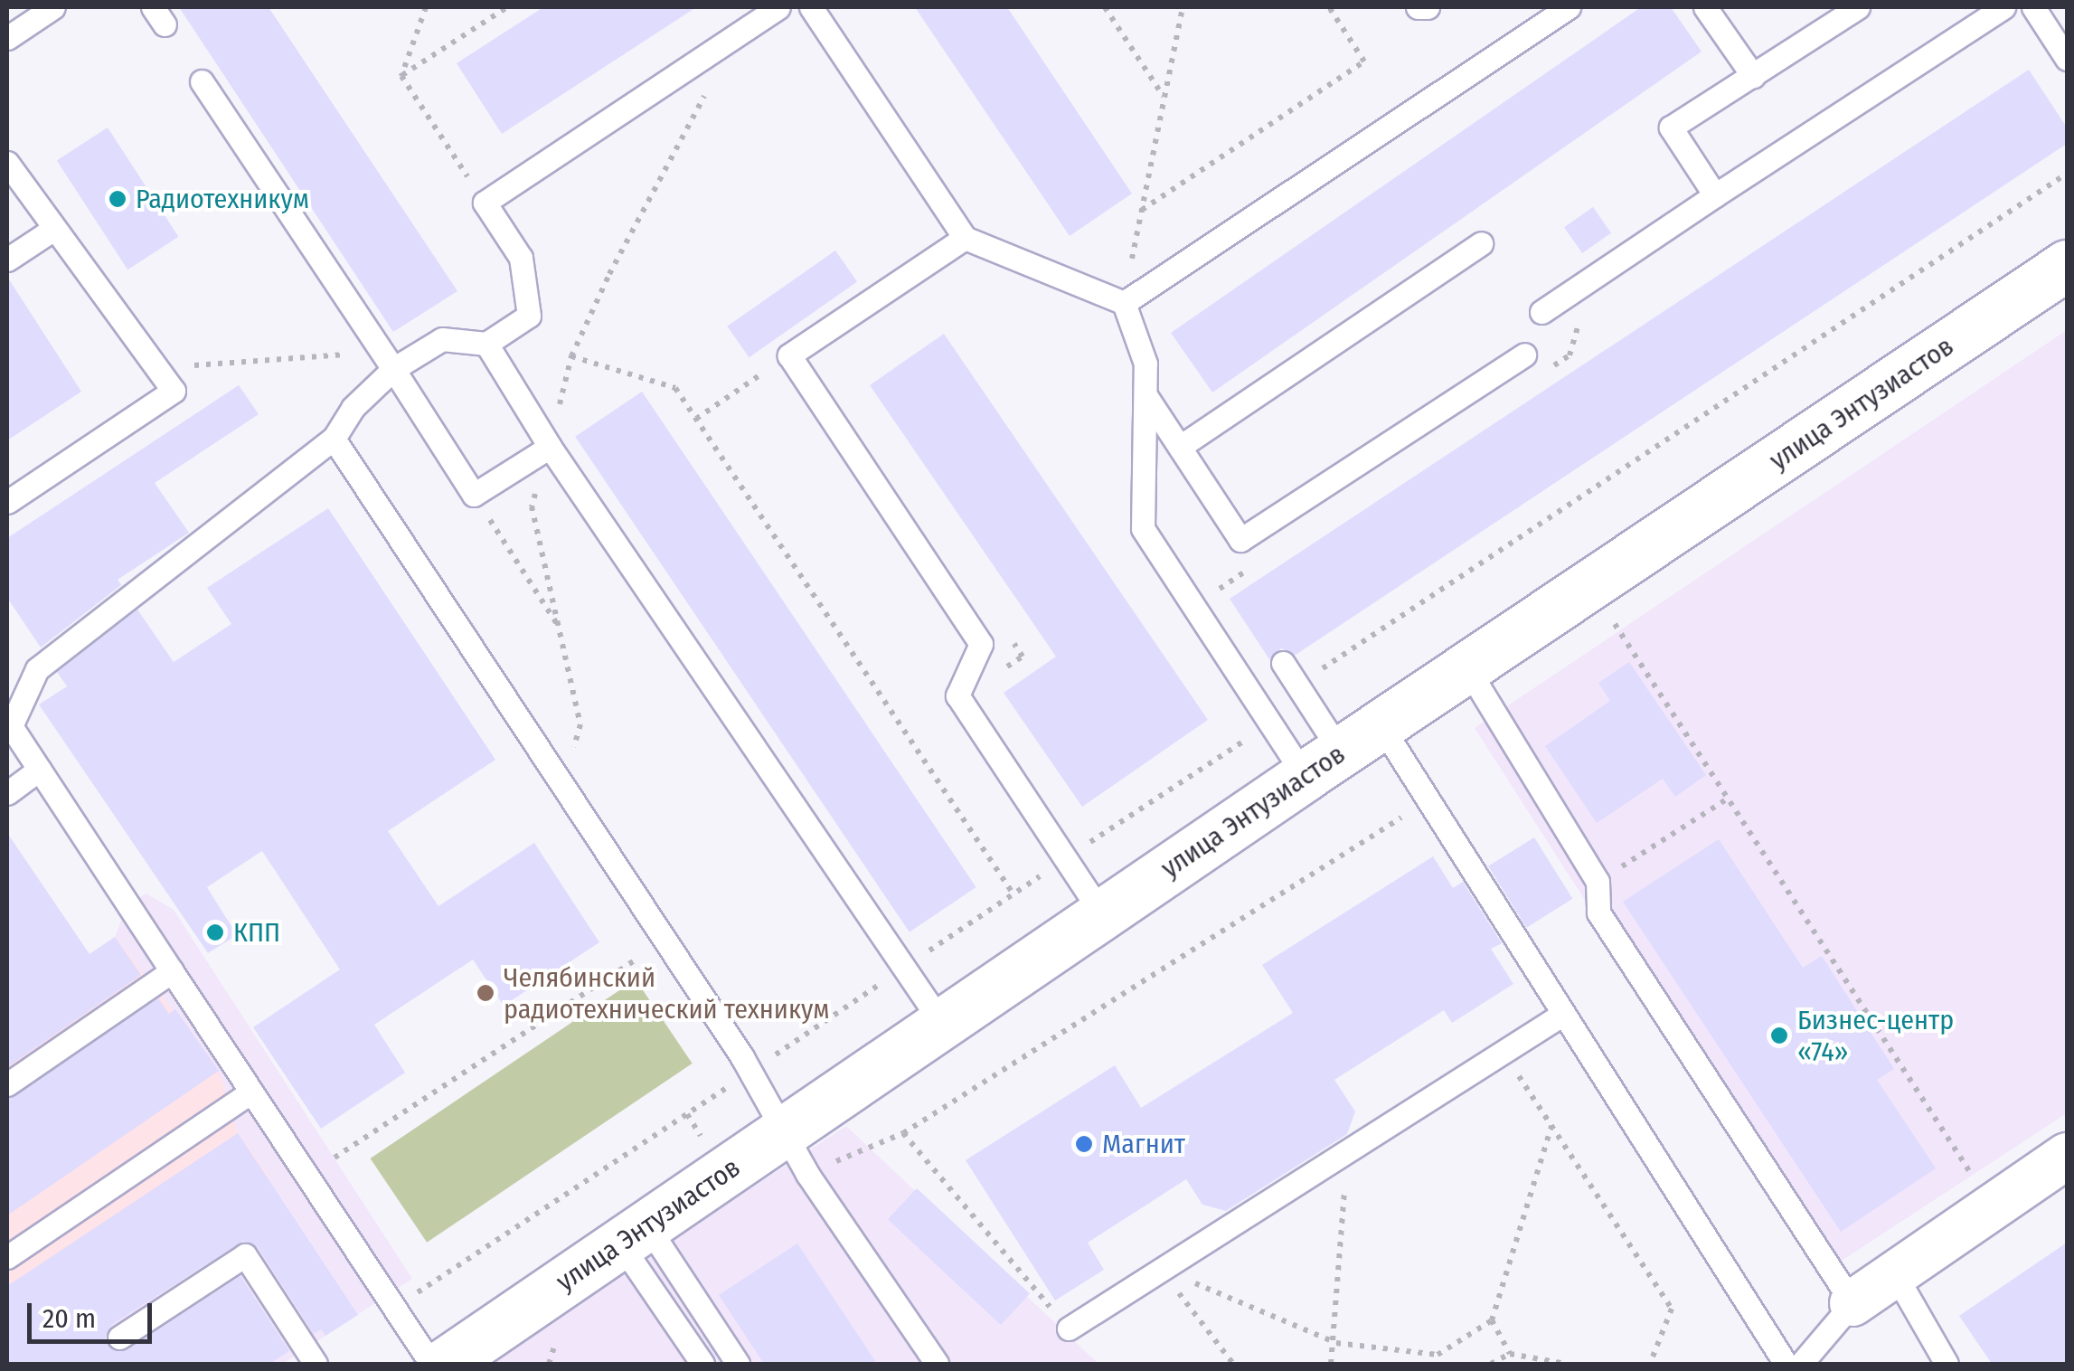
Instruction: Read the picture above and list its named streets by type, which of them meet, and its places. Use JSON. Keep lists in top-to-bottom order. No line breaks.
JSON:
{"streets":{"main road":["улица Энтузиастов"]},"places":["Радиотехникум","КПП","Челябинский радиотехнический техникум","Бизнес-центр «74»","Магнит"],"scale_bar":"20 m"}
